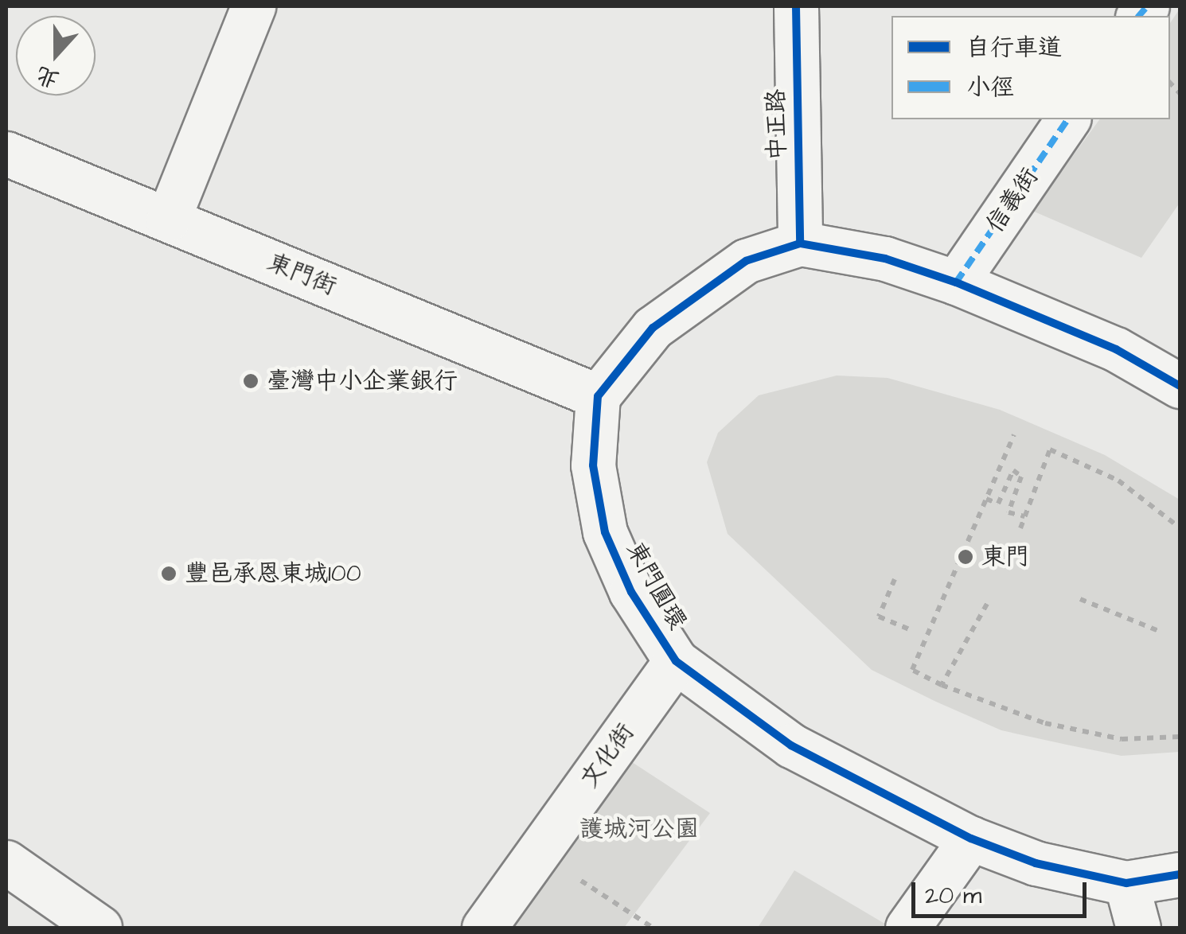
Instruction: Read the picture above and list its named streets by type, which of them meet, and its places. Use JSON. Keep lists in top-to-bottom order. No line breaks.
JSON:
{"streets":{"street":["中正路","信義街","東門街","東門圓環","文化街"]},"crossings":[["東門街","東門圓環"],["東門圓環","文化街"]],"parks":["護城河公園"],"places":["臺灣中小企業銀行","東門","豐邑承恩東城100"],"legend":["自行車道","小徑"],"scale_bar":"20 m","north":"bottom"}
